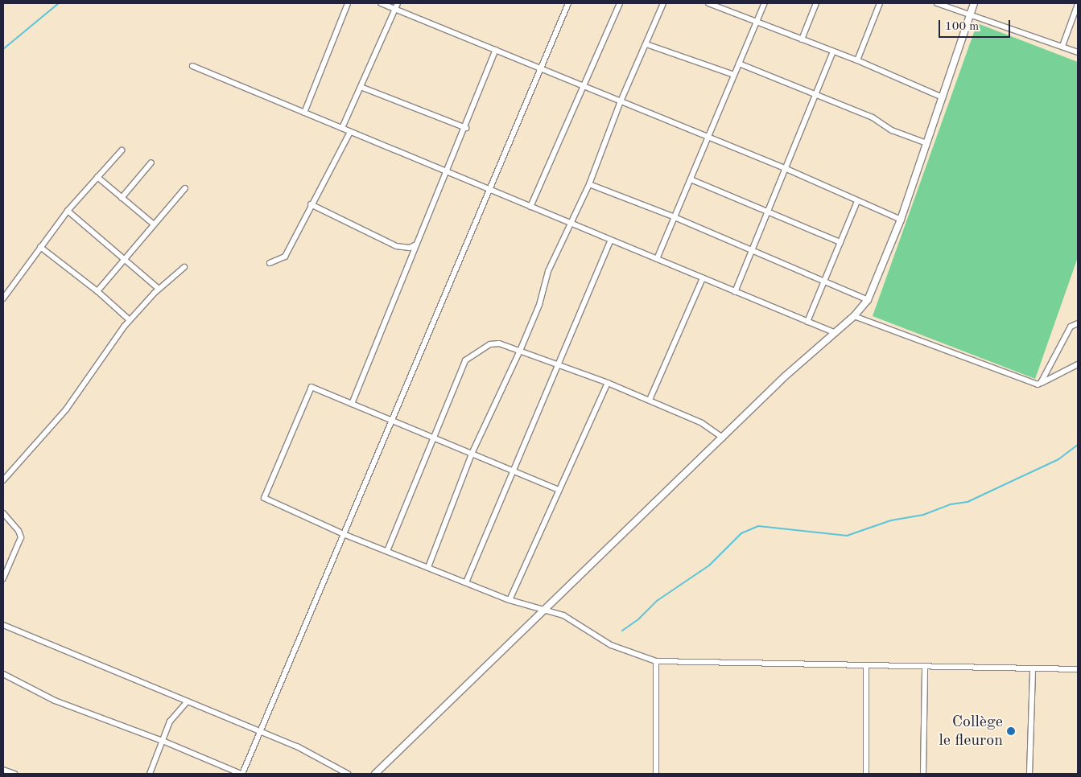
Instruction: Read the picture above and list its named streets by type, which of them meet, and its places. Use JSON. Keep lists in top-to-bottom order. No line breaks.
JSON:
{"places":["Collège le fleuron"],"scale_bar":"100 m"}
